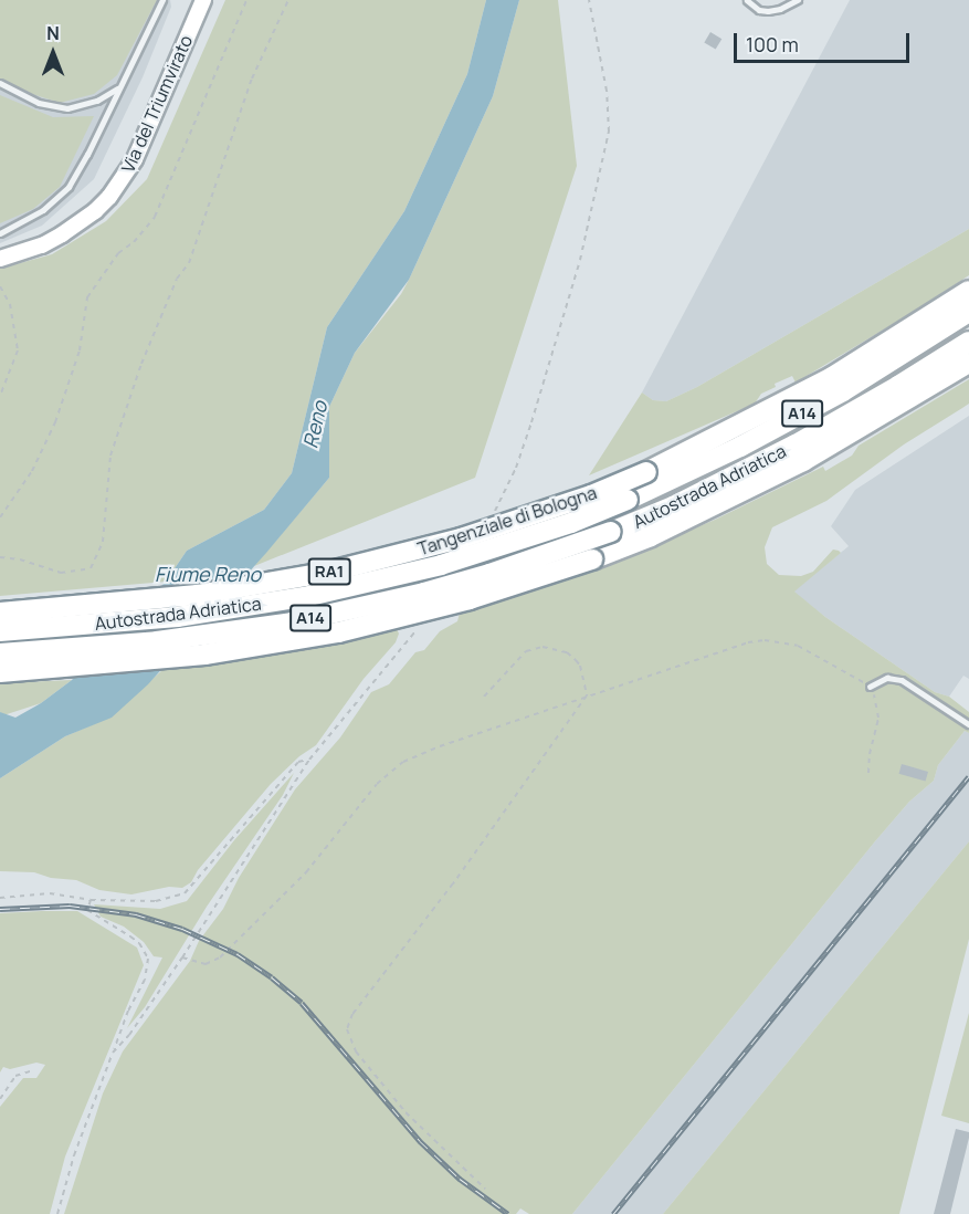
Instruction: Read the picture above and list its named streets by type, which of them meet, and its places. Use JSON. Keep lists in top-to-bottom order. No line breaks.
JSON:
{"streets":{"highway":["A14","Autostrada Adriatica","Tangenziale di Bologna","RA1"],"street":["Via del Triumvirato"]},"water":["Reno","Fiume Reno"],"scale_bar":"100 m","north":"top"}
